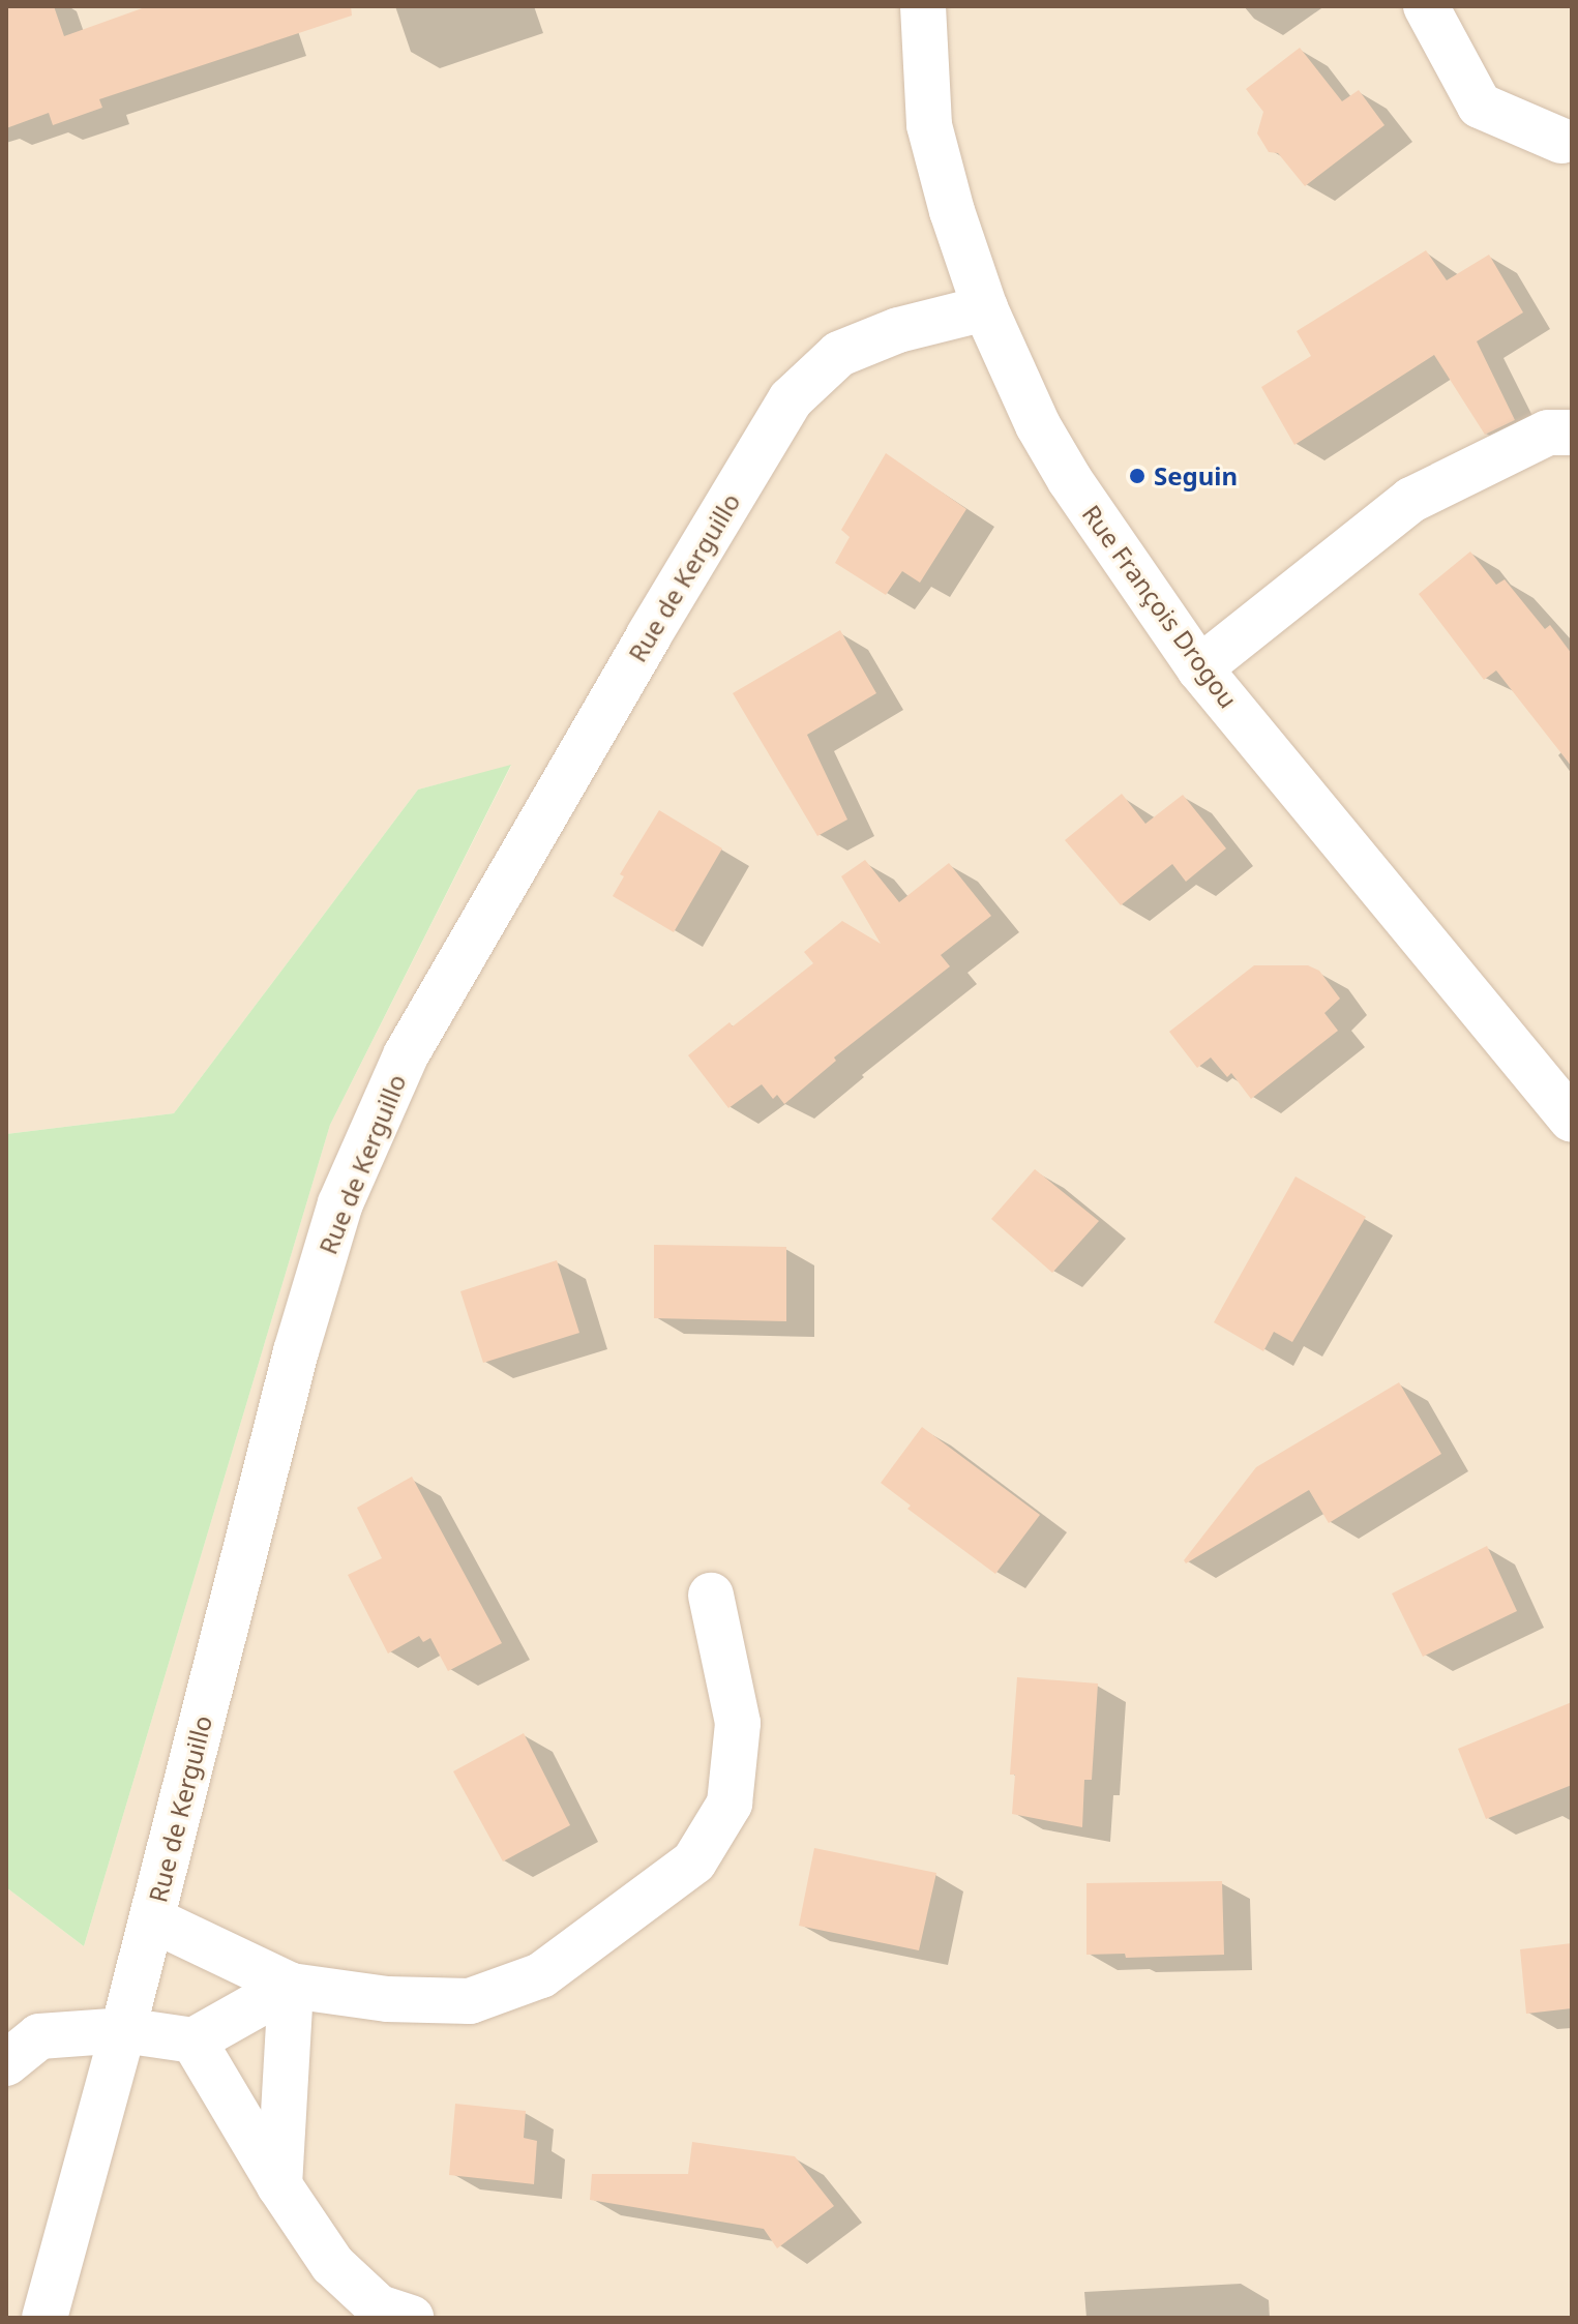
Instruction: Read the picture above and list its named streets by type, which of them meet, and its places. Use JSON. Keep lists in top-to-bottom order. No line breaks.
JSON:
{"streets":{"street":["Rue de Kerguillo","Rue François Drogou"]},"crossings":[["Rue de Kerguillo","Rue François Drogou"]],"places":["Seguin"]}
